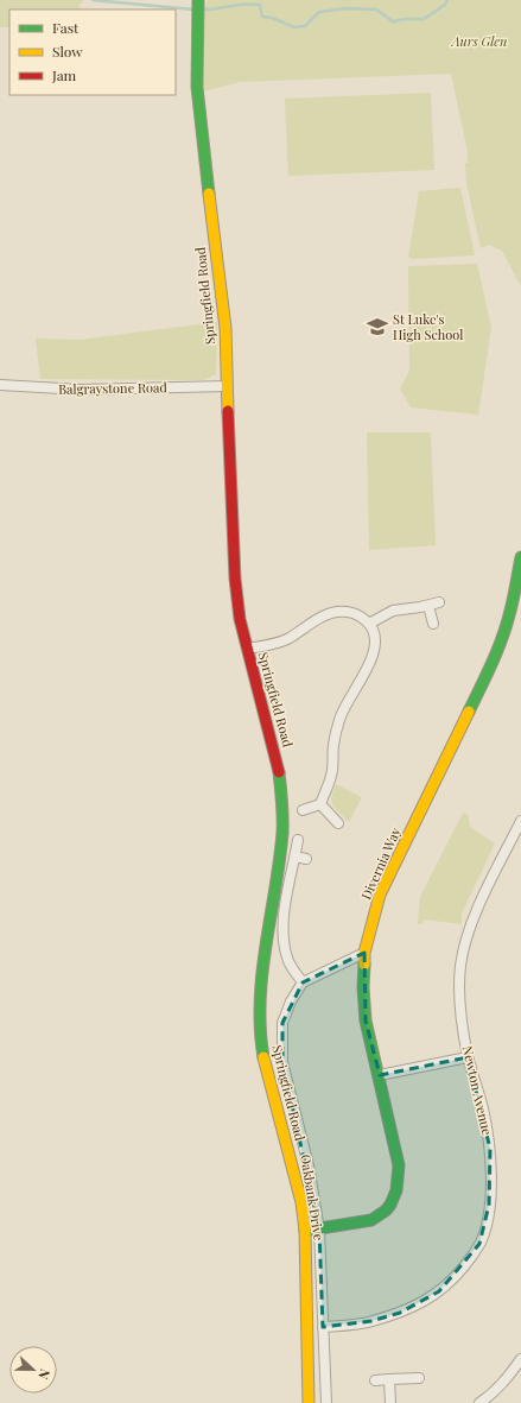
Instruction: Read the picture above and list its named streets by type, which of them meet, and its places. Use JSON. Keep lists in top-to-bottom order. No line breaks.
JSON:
{"streets":{"street":["Springfield Road","Balgraystone Road","Divernia Way","Newton Avenue","Oakbank Drive"]},"crossings":[["Springfield Road","Balgraystone Road"],["Springfield Road","Divernia Way"],["Divernia Way","Oakbank Drive"],["Newton Avenue","Oakbank Drive"]],"parks":["Aurs Glen"],"places":{"school or university":["St Luke's High School"]},"legend":["Fast","Slow","Jam"],"north":"right"}
